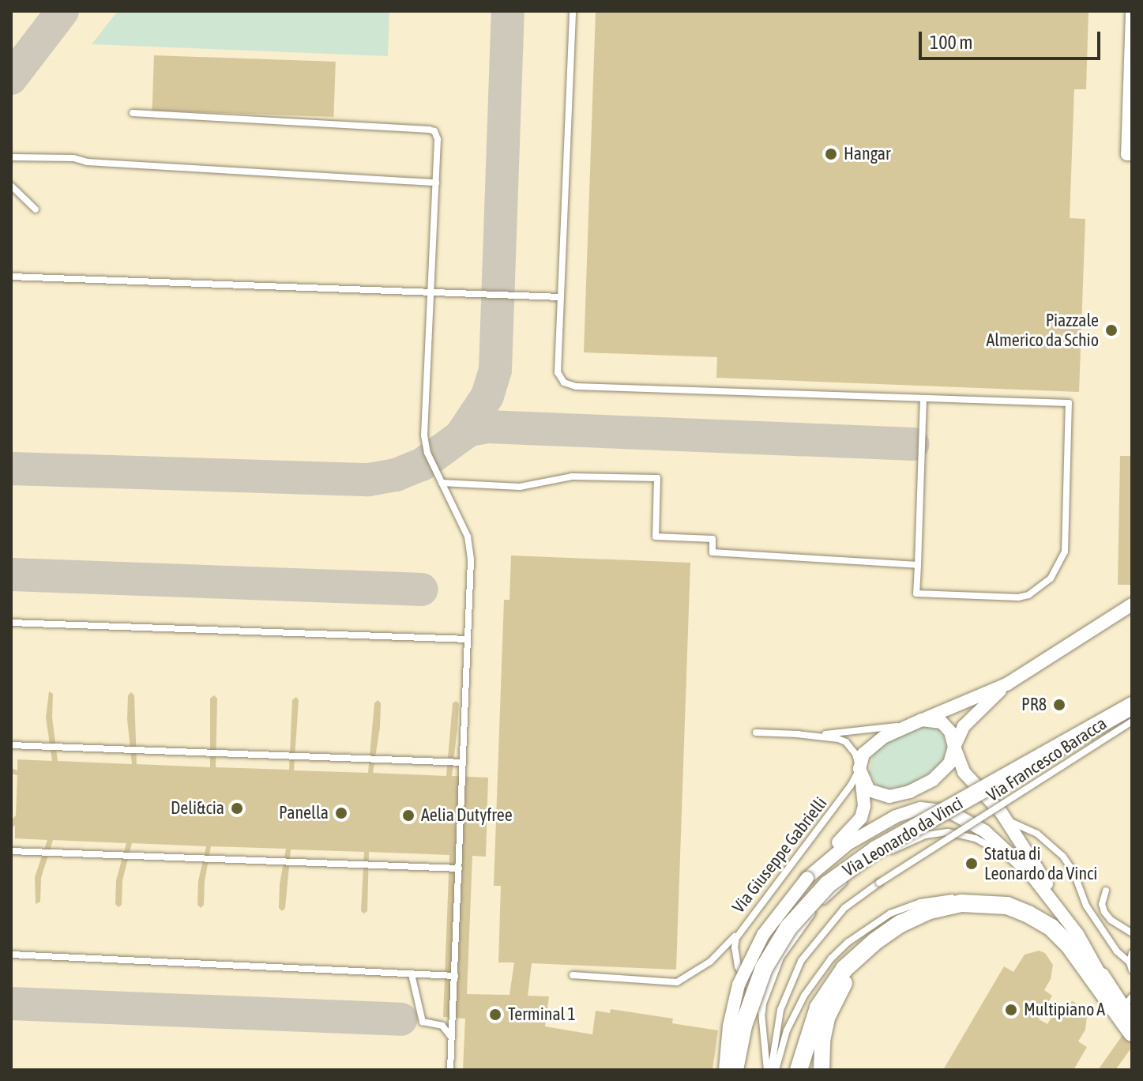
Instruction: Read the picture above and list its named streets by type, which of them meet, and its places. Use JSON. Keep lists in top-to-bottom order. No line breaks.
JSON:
{"streets":{"main road":["Via Leonardo da Vinci"],"lane":["Via Francesco Baracca","Via Giuseppe Gabrielli"]},"crossings":[["Via Francesco Baracca","Via Giuseppe Gabrielli"]],"places":["Hangar","Piazzale Almerico da Schio","PR8","Deli&cia","Panella","Aelia Dutyfree","Statua di Leonardo da Vinci","Multipiano A","Terminal 1"],"scale_bar":"100 m"}
